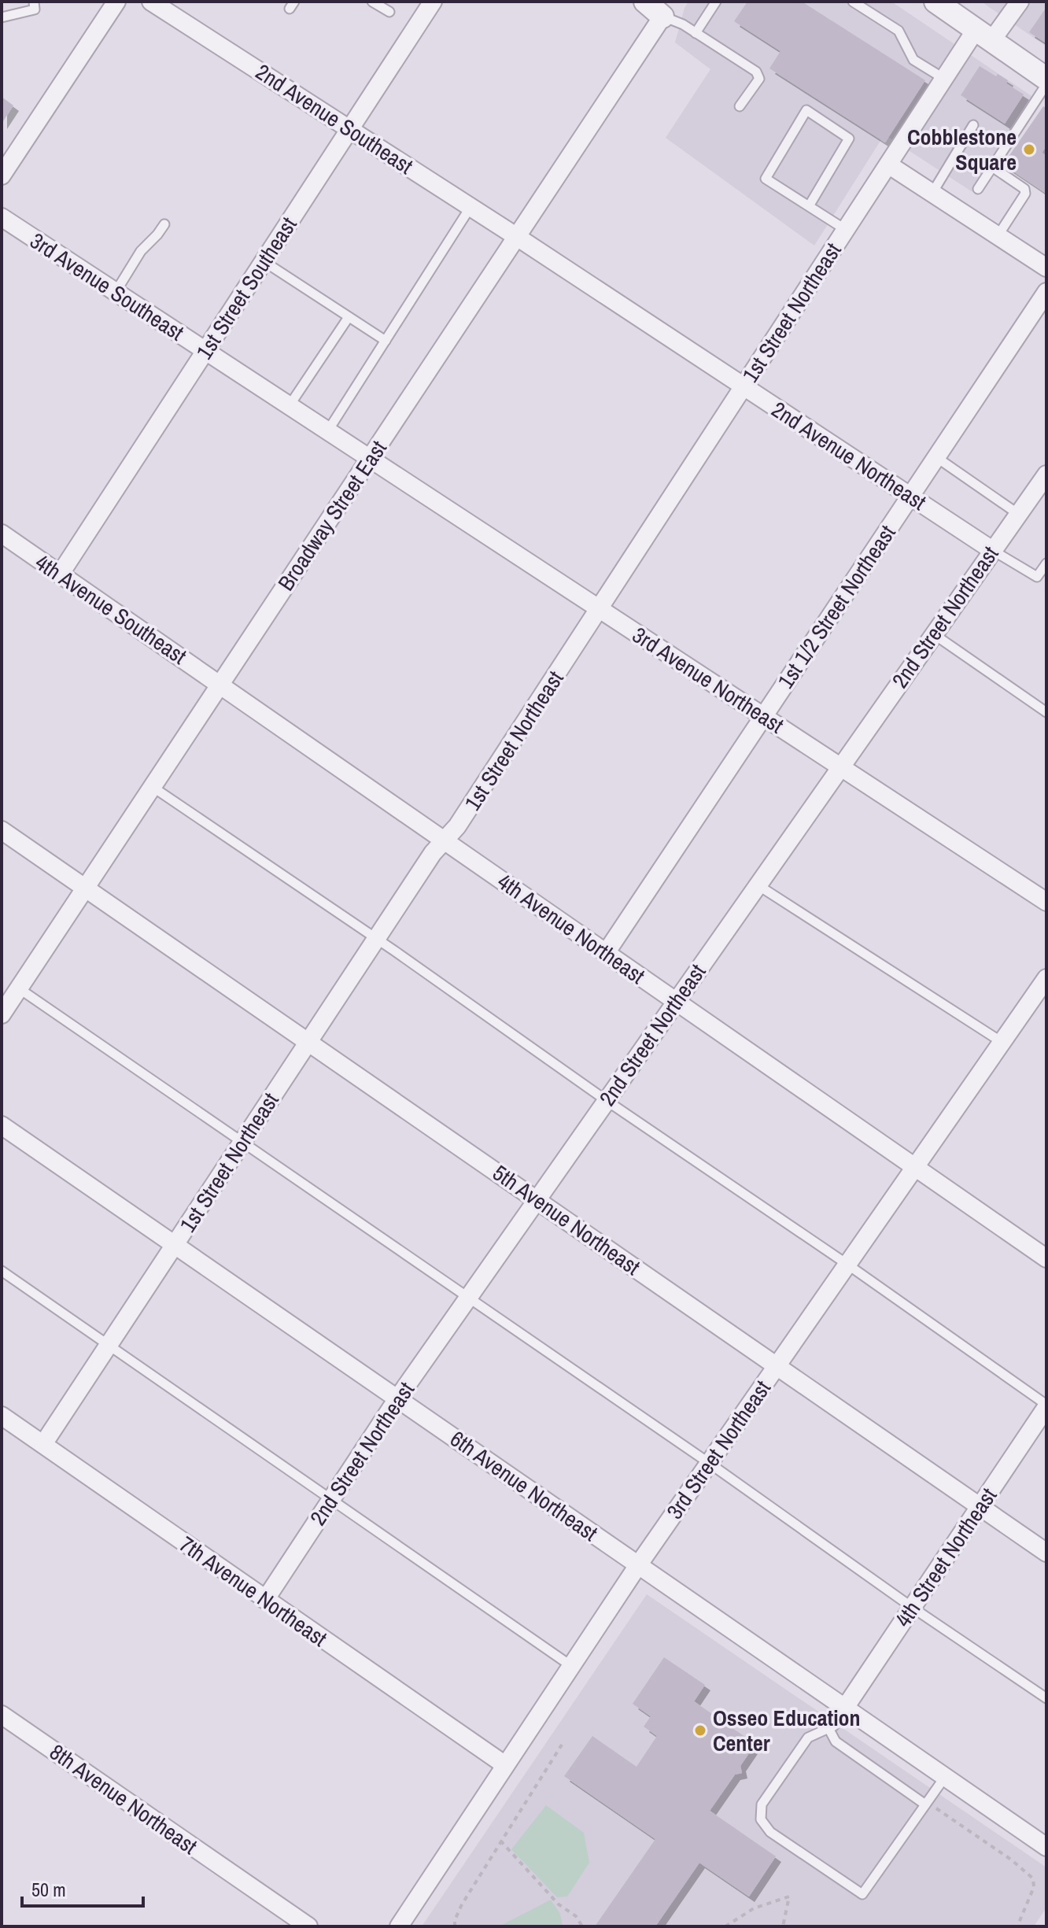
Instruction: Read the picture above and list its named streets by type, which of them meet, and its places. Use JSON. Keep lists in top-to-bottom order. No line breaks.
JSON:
{"streets":{"street":["2nd Avenue Southeast","3rd Avenue Southeast","1st Street Southeast","1st Street Northeast","2nd Avenue Northeast","Broadway Street East","1st 1/2 Street Northeast","4th Avenue Southeast","2nd Street Northeast","3rd Avenue Northeast","4th Avenue Northeast","5th Avenue Northeast","3rd Street Northeast","6th Avenue Northeast","4th Street Northeast","7th Avenue Northeast","8th Avenue Northeast"]},"crossings":[["2nd Avenue Southeast","1st Street Southeast"],["2nd Avenue Southeast","2nd Avenue Northeast"],["2nd Avenue Southeast","Broadway Street East"],["3rd Avenue Southeast","1st Street Southeast"],["3rd Avenue Southeast","Broadway Street East"],["3rd Avenue Southeast","3rd Avenue Northeast"],["1st Street Southeast","4th Avenue Southeast"],["1st Street Northeast","2nd Avenue Northeast"],["1st Street Northeast","3rd Avenue Northeast"],["1st Street Northeast","4th Avenue Northeast"],["1st Street Northeast","5th Avenue Northeast"],["1st Street Northeast","6th Avenue Northeast"],["1st Street Northeast","7th Avenue Northeast"],["2nd Avenue Northeast","Broadway Street East"],["2nd Avenue Northeast","1st 1/2 Street Northeast"],["2nd Avenue Northeast","2nd Street Northeast"],["Broadway Street East","4th Avenue Southeast"],["Broadway Street East","3rd Avenue Northeast"],["Broadway Street East","4th Avenue Northeast"],["Broadway Street East","5th Avenue Northeast"],["1st 1/2 Street Northeast","3rd Avenue Northeast"],["1st 1/2 Street Northeast","4th Avenue Northeast"],["4th Avenue Southeast","4th Avenue Northeast"],["2nd Street Northeast","3rd Avenue Northeast"],["2nd Street Northeast","4th Avenue Northeast"],["2nd Street Northeast","5th Avenue Northeast"],["2nd Street Northeast","6th Avenue Northeast"],["2nd Street Northeast","7th Avenue Northeast"],["4th Avenue Northeast","3rd Street Northeast"],["5th Avenue Northeast","3rd Street Northeast"],["5th Avenue Northeast","4th Street Northeast"],["3rd Street Northeast","6th Avenue Northeast"],["3rd Street Northeast","7th Avenue Northeast"],["6th Avenue Northeast","4th Street Northeast"]],"places":["Cobblestone Square","Osseo Education Center"],"scale_bar":"50 m"}
